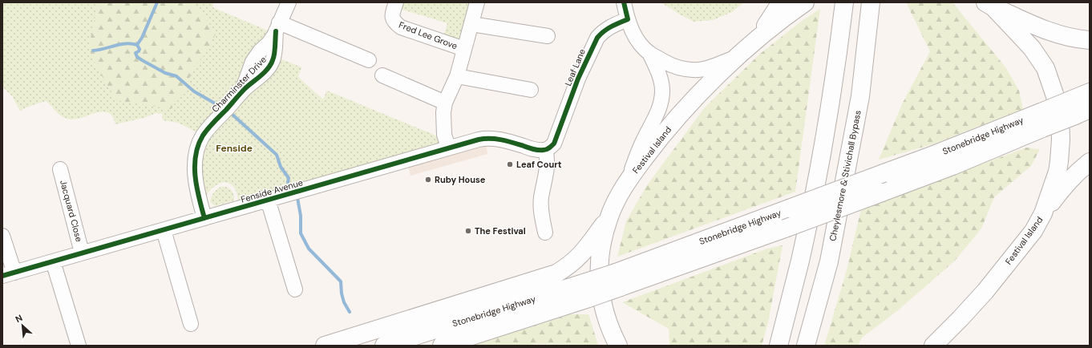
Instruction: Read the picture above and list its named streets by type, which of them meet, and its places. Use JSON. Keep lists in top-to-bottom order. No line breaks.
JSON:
{"streets":{"highway":["Stonebridge Highway","Festival Island","Cheylesmore & Stivichall Bypass"],"street":["Fred Lee Grove","Leaf Lane","Charminster Drive","Fenside Avenue","Jacquard Close"]},"crossings":[["Fred Lee Grove","Fenside Avenue"],["Leaf Lane","Fenside Avenue"],["Charminster Drive","Fenside Avenue"],["Fenside Avenue","Jacquard Close"]],"districts":["Fenside"],"places":["Leaf Court","Ruby House","The Festival"],"north":"top left"}
